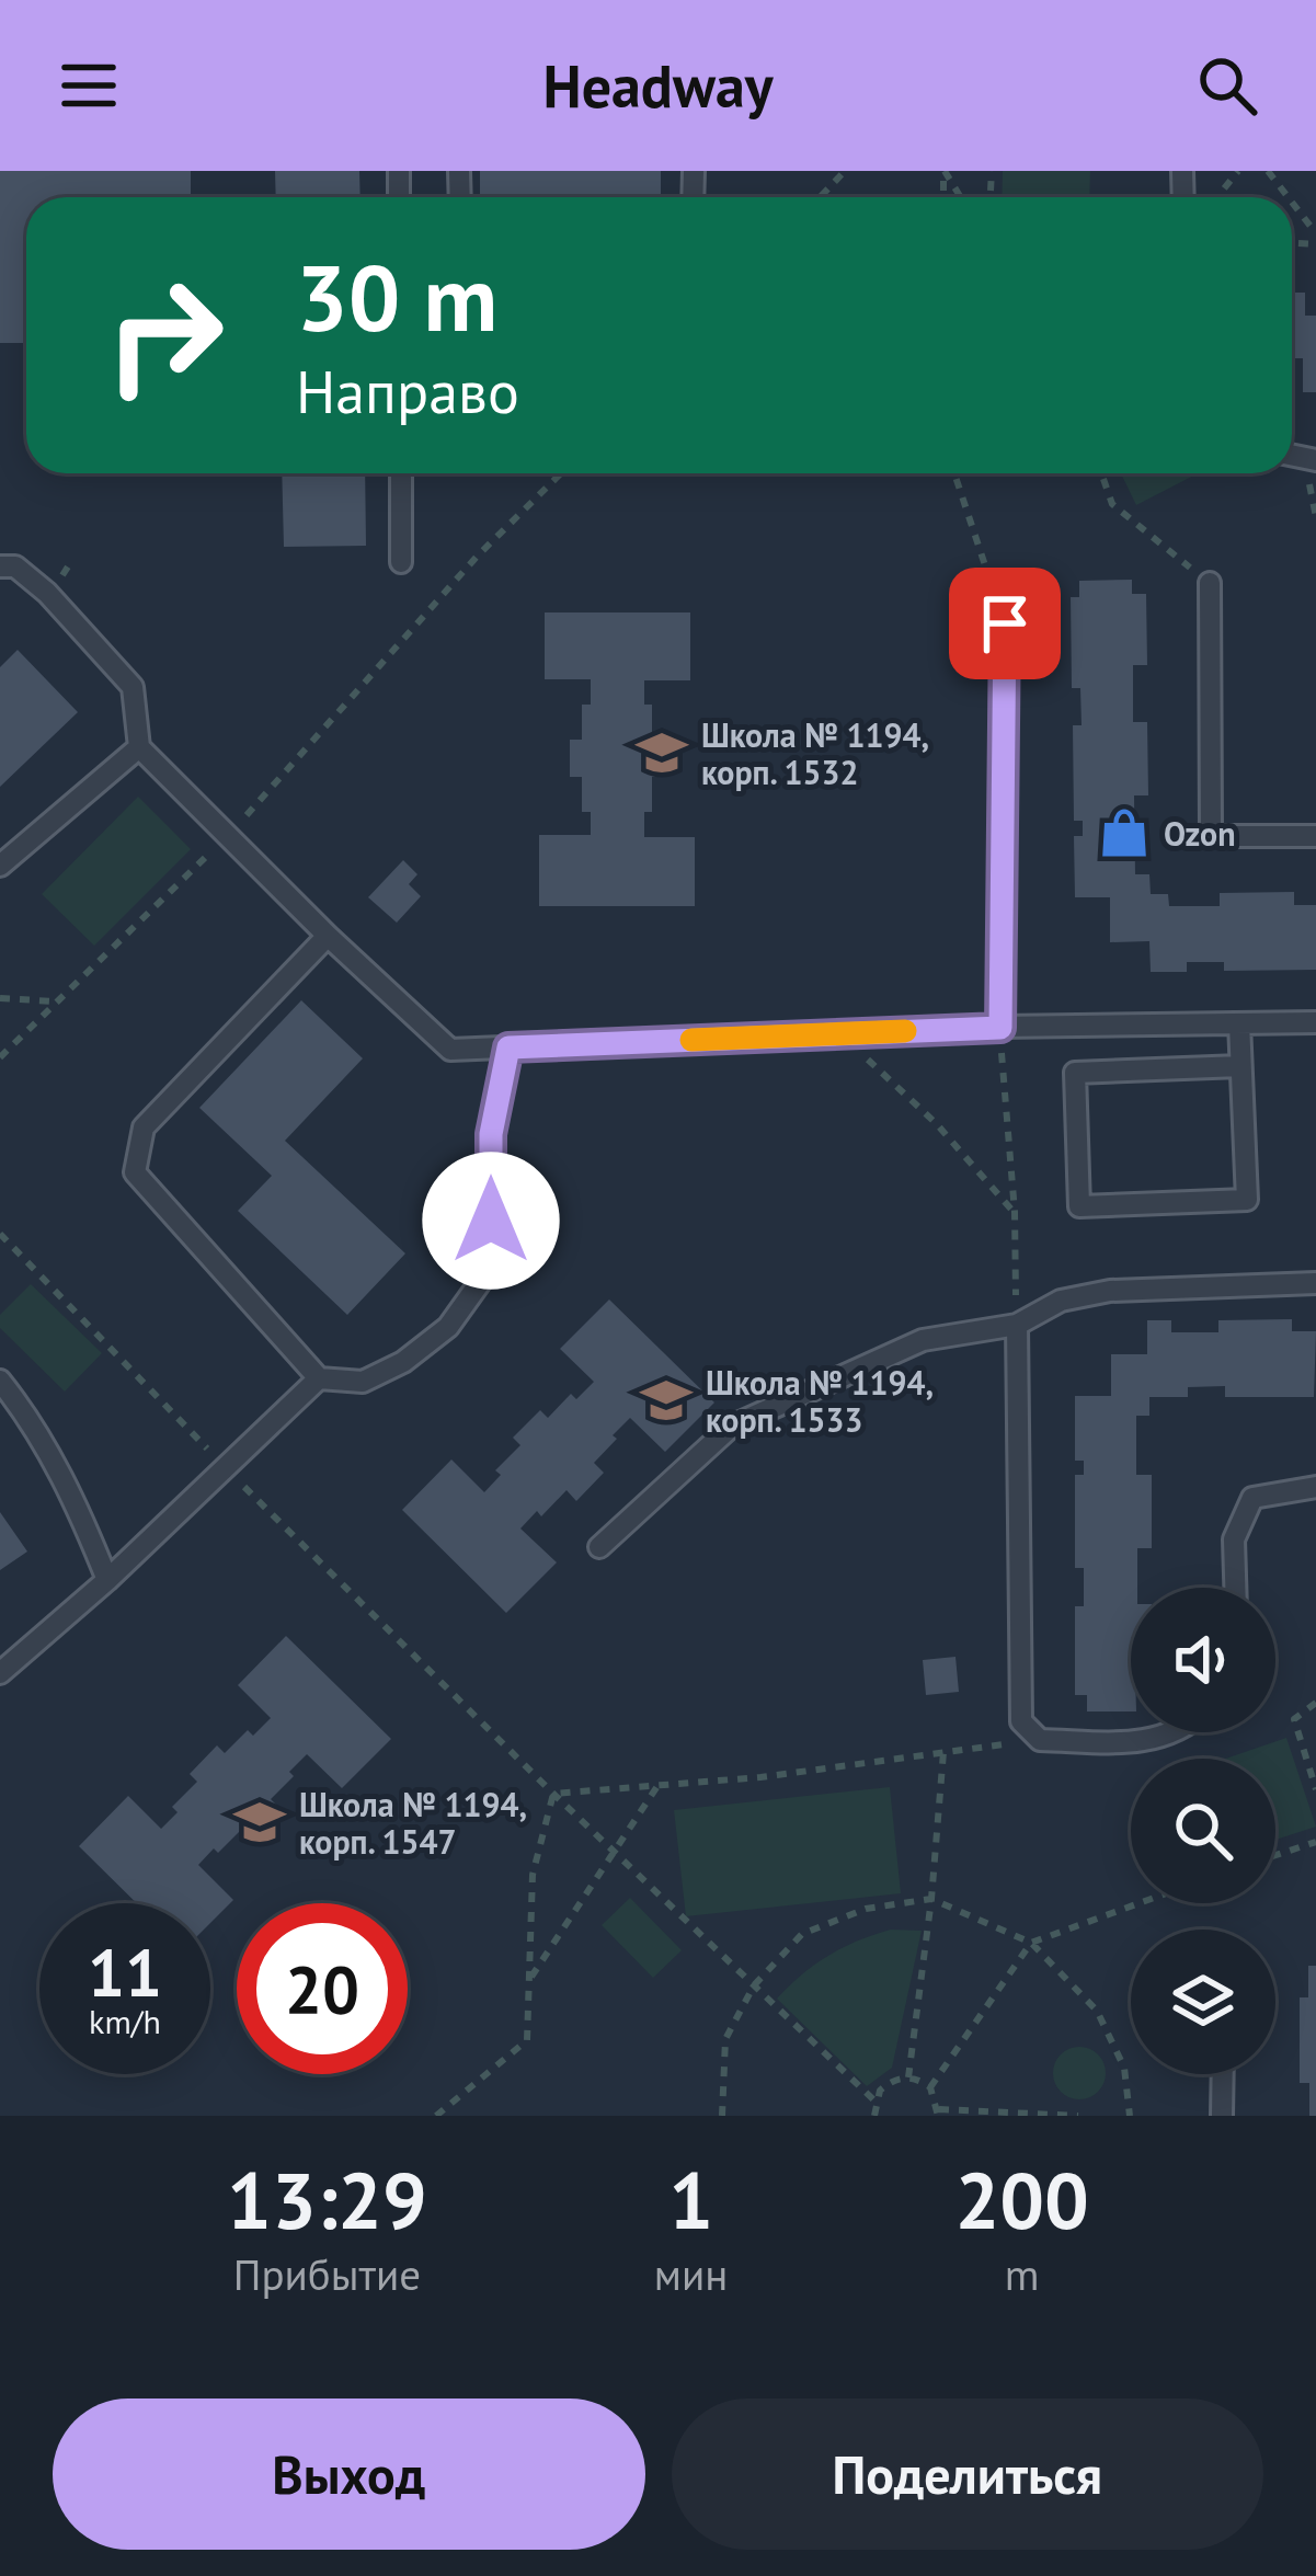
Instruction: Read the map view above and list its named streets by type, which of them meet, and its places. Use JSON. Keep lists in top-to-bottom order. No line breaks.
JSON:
{"places":{"school or university":["Школа № 1194, корп. 1532","Школа № 1194, корп. 1533","Школа № 1194, корп. 1547"],"shop":["Ozon"]},"page":{"header":"Headway","turn":["30 m","Направо"],"speed":"11 km/h","limit":"20","eta":["13:29","Прибытие","1","мин","200","m"],"buttons":["Выход","Поделиться"]}}
